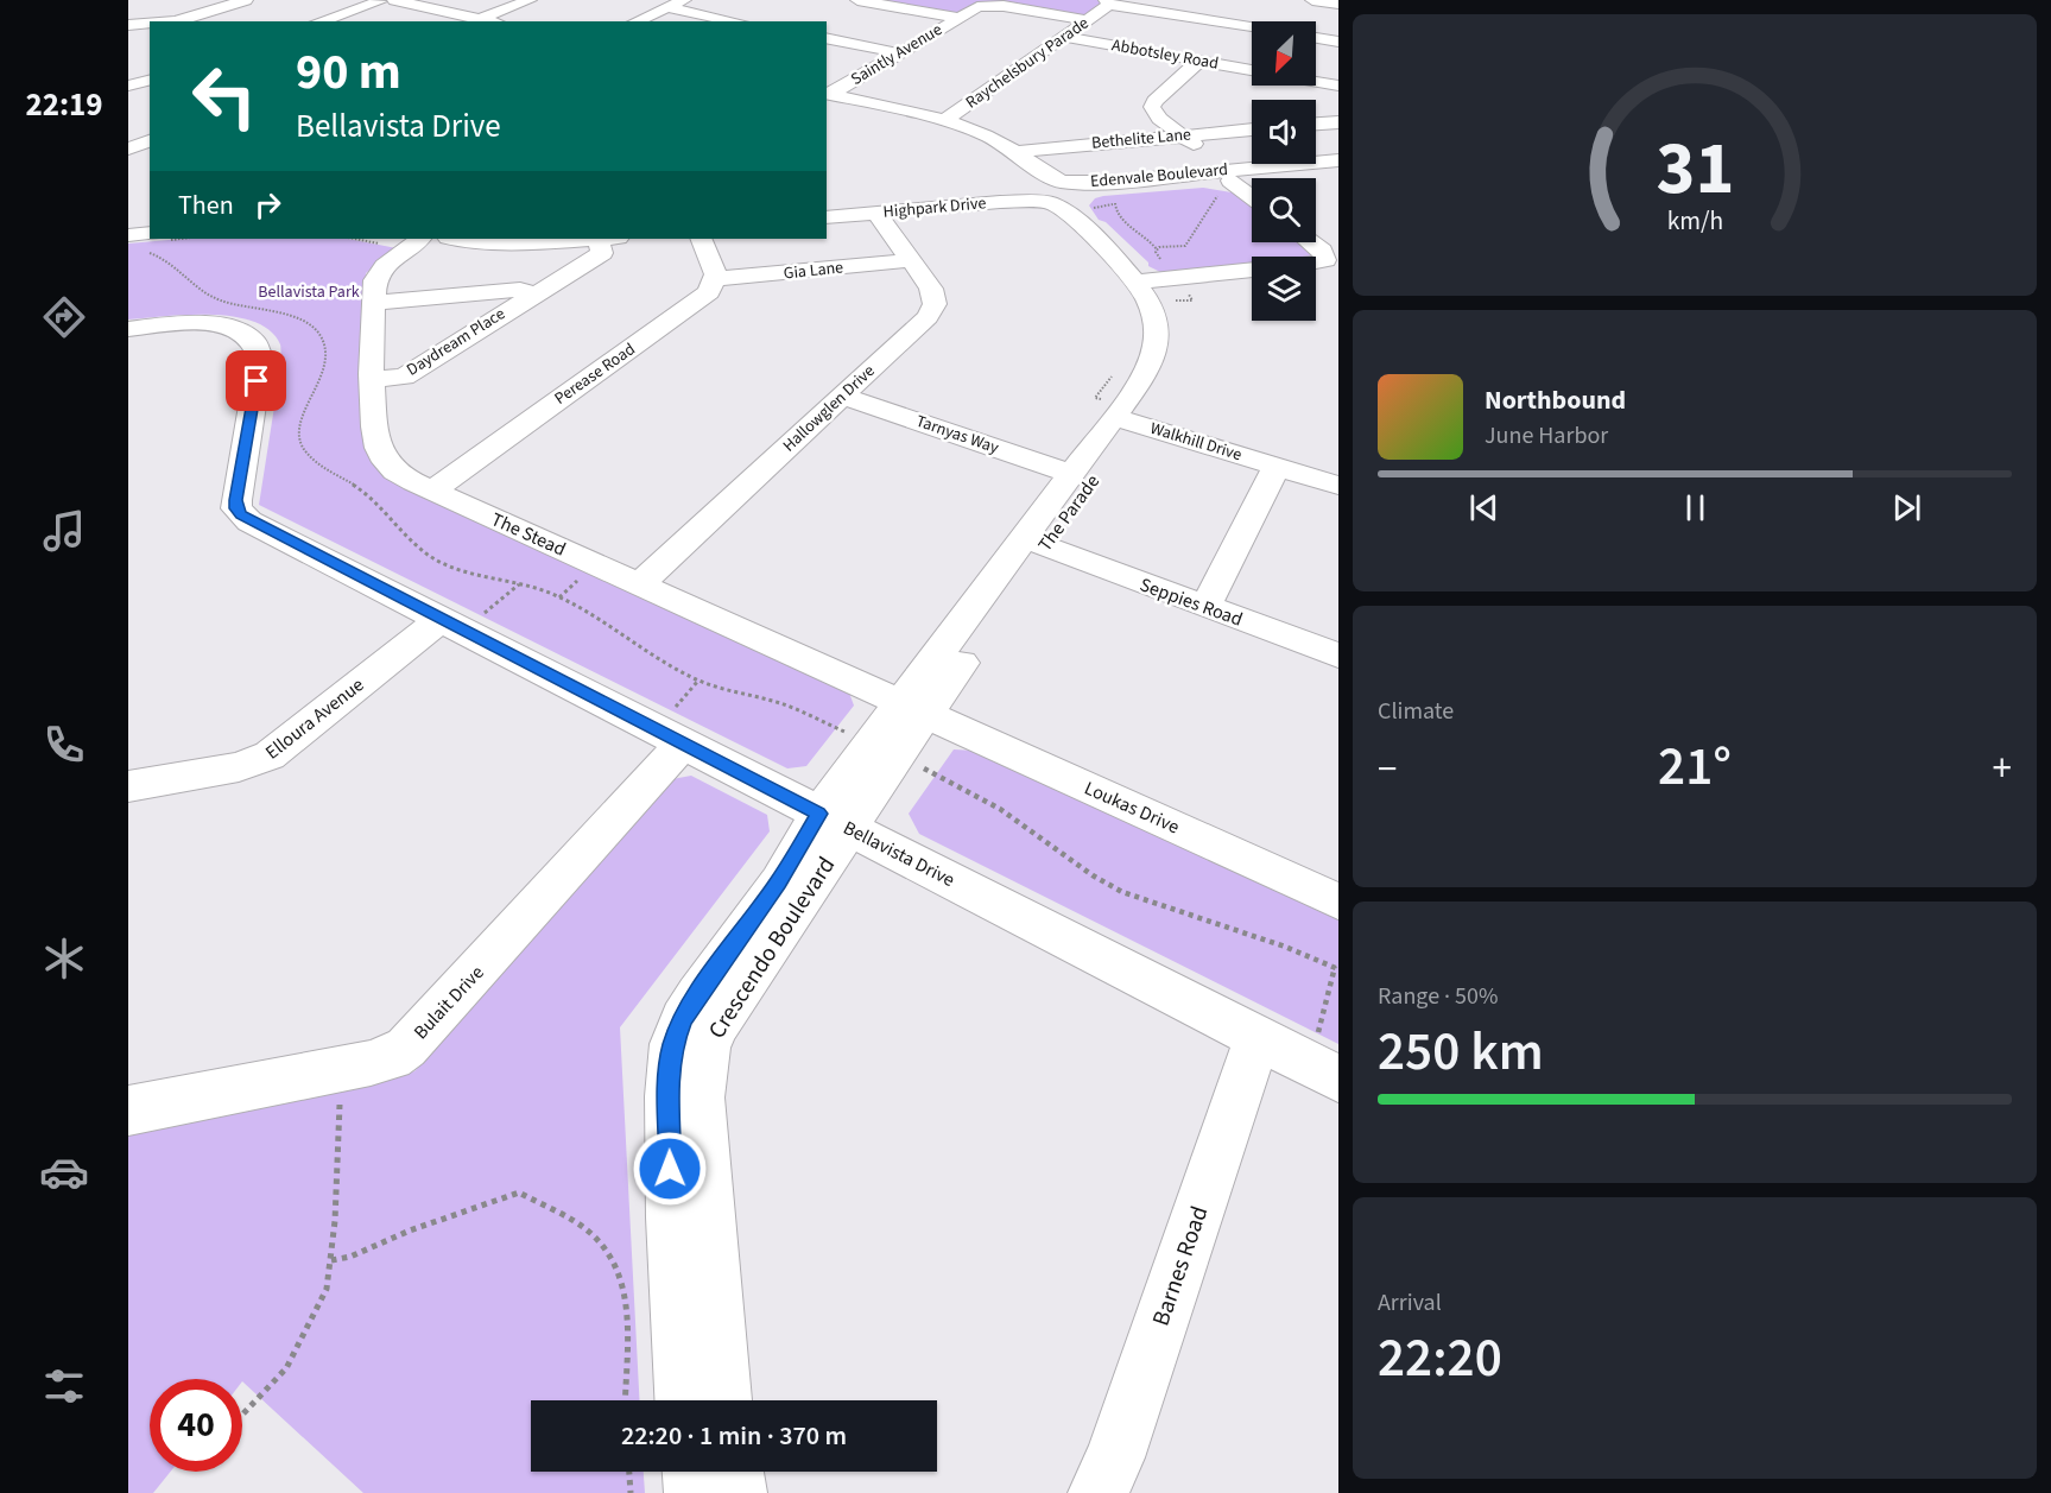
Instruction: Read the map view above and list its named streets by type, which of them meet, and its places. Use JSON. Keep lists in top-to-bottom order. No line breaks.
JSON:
{"streets":{"street":["Saintly Avenue","Abbotsley Road","Raychelsbury Parade","Bethelite Lane","Edenvale Boulevard","Highpark Drive","Gia Lane","Daydream Place","Perease Road","Hallowglen Drive","Tarnyas Way","Walkhill Drive","The Parade","The Stead","Seppies Road","Elloura Avenue","Loukas Drive","Bellavista Drive","Crescendo Boulevard","Bulait Drive","Barnes Road"]},"crossings":[["Saintly Avenue","Raychelsbury Parade"],["Abbotsley Road","Raychelsbury Parade"],["Edenvale Boulevard","Highpark Drive"],["Edenvale Boulevard","The Parade"],["Highpark Drive","Hallowglen Drive"],["Highpark Drive","The Parade"],["Gia Lane","Perease Road"],["Gia Lane","Hallowglen Drive"],["Daydream Place","The Stead"],["Perease Road","The Stead"],["Hallowglen Drive","Tarnyas Way"],["Hallowglen Drive","The Stead"],["Tarnyas Way","The Parade"],["Walkhill Drive","The Parade"],["The Parade","The Stead"],["The Parade","Seppies Road"],["The Parade","Loukas Drive"],["The Parade","Bellavista Drive"],["The Parade","Crescendo Boulevard"],["The Stead","Loukas Drive"],["Elloura Avenue","Bellavista Drive"],["Bellavista Drive","Crescendo Boulevard"],["Bellavista Drive","Bulait Drive"],["Bellavista Drive","Barnes Road"]],"parks":["Bellavista Park"],"north":"bottom left","page":{"tabs":"22:19","turn":["90 m","Bellavista Drive"],"then":"Then","song":["Northbound","June Harbor"],"tile":["Climate",["Range · 50%","250 km"],["Arrival","22:20"]],"heat":["−","21°","+"],"limit":"40","trip":"22:20 · 1 min · 370 m","gauge":["31","km/h"]}}
